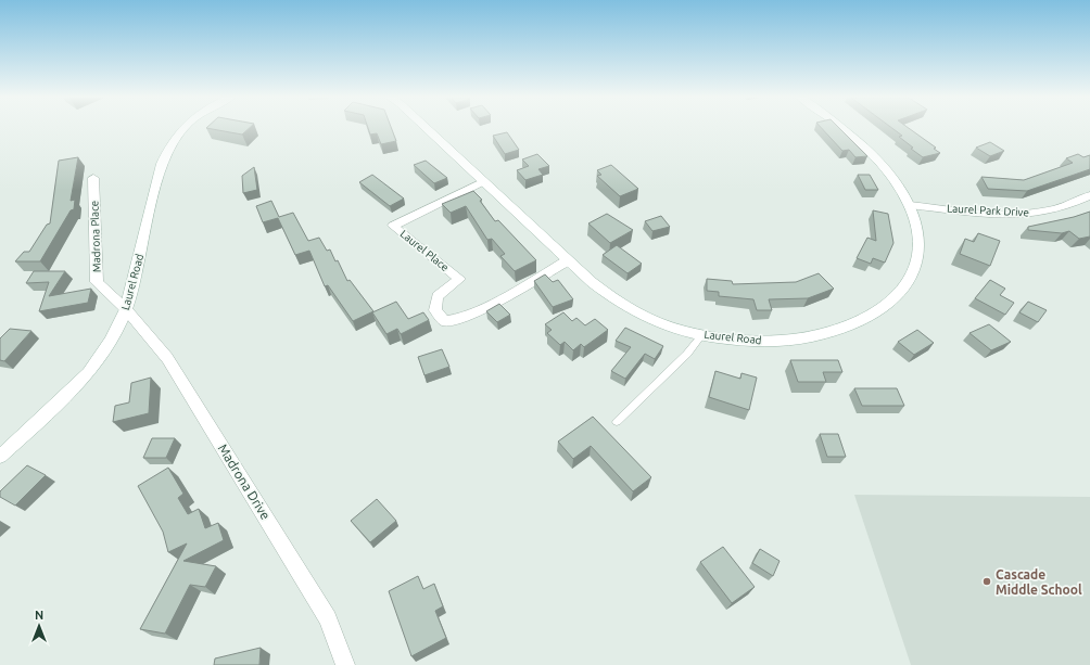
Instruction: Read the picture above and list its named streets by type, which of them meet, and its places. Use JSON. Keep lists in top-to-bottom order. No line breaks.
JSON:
{"streets":{"street":["Laurel Park Drive","Madrona Place","Laurel Place","Laurel Road","Madrona Drive"]},"crossings":[["Laurel Park Drive","Laurel Road"],["Madrona Place","Laurel Road"],["Madrona Place","Madrona Drive"],["Laurel Place","Laurel Road"],["Laurel Road","Madrona Drive"]],"places":["Cascade Middle School"],"north":"top"}
